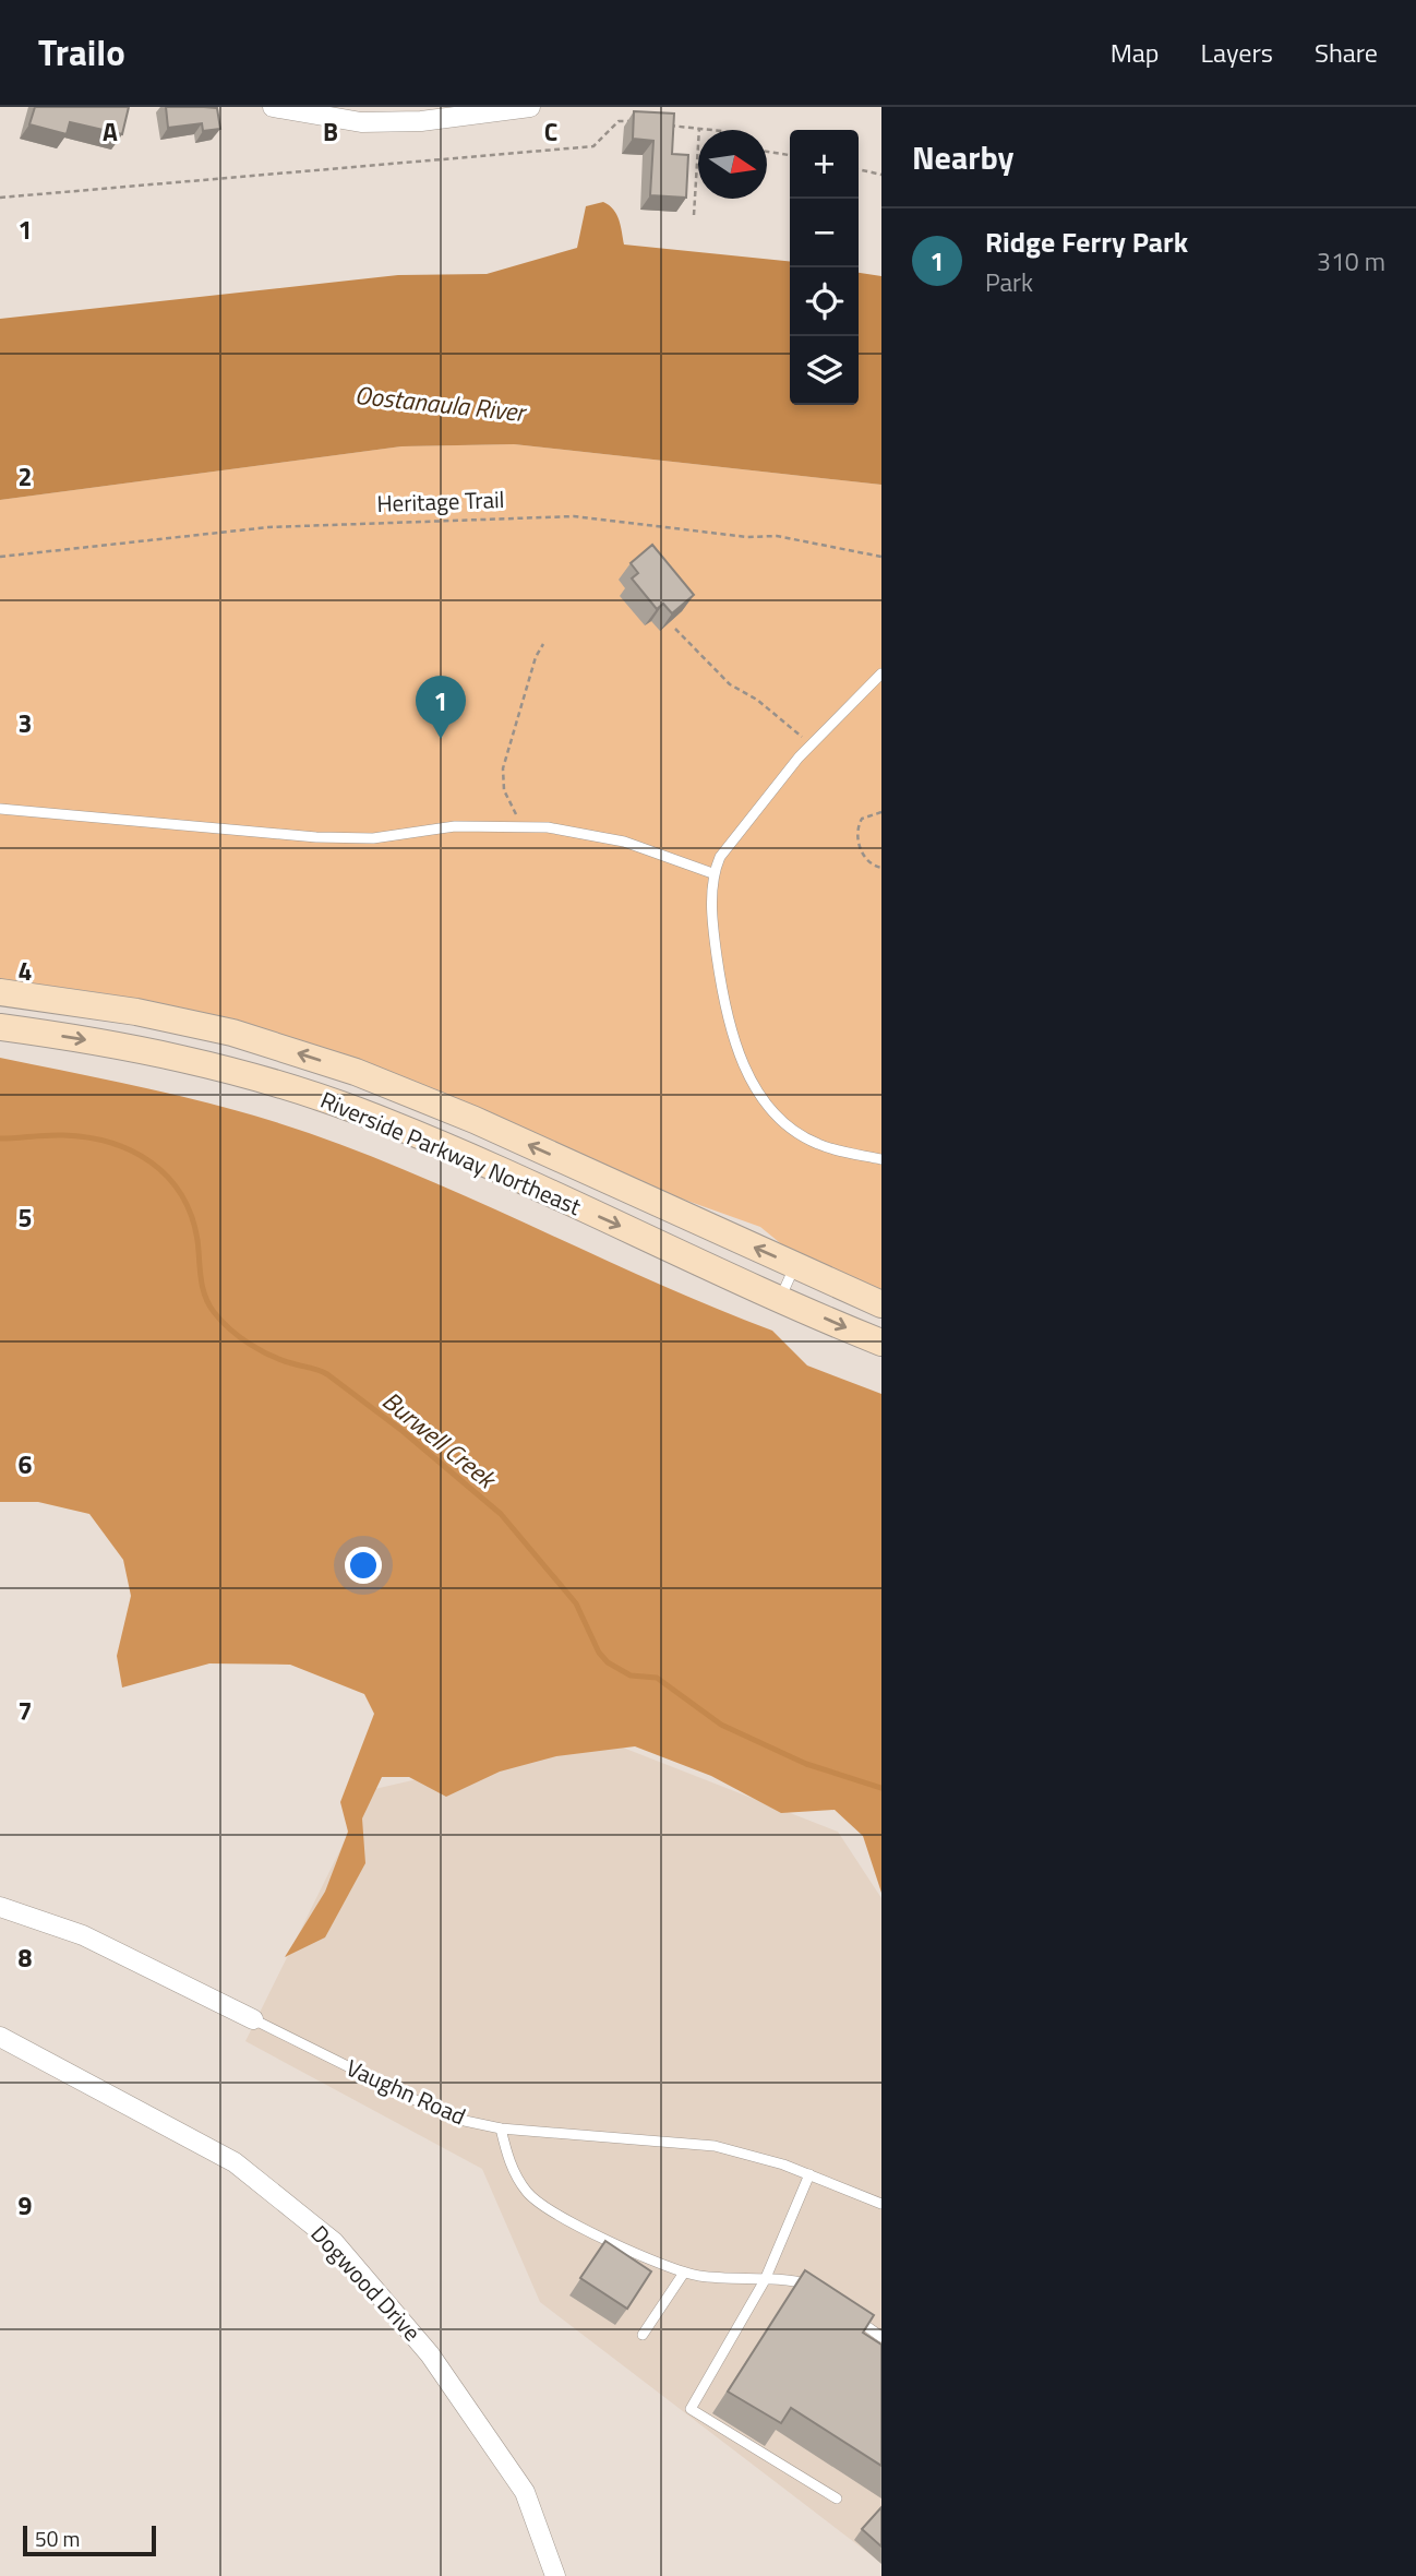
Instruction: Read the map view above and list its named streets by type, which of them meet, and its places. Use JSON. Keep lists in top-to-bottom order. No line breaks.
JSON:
{"streets":{"main road":["Riverside Parkway Northeast"],"street":["Vaughn Road","Dogwood Drive"],"path":["Heritage Trail"]},"water":["Oostanaula River","Burwell Creek"],"scale_bar":"50 m","north":"right","page":{"header":"Trailo","nav":["Map","Layers","Share"],"heading":"Nearby","map_buttons":["+","−"],"list":[{"mark":"1","name":"Ridge Ferry Park","note":"Park","value":"310 m"}],"pins":"1","scale":"50 m"},"grid":{"columns":["A","B","C"],"rows":["1","2","3","4","5","6","7","8","9"]}}
